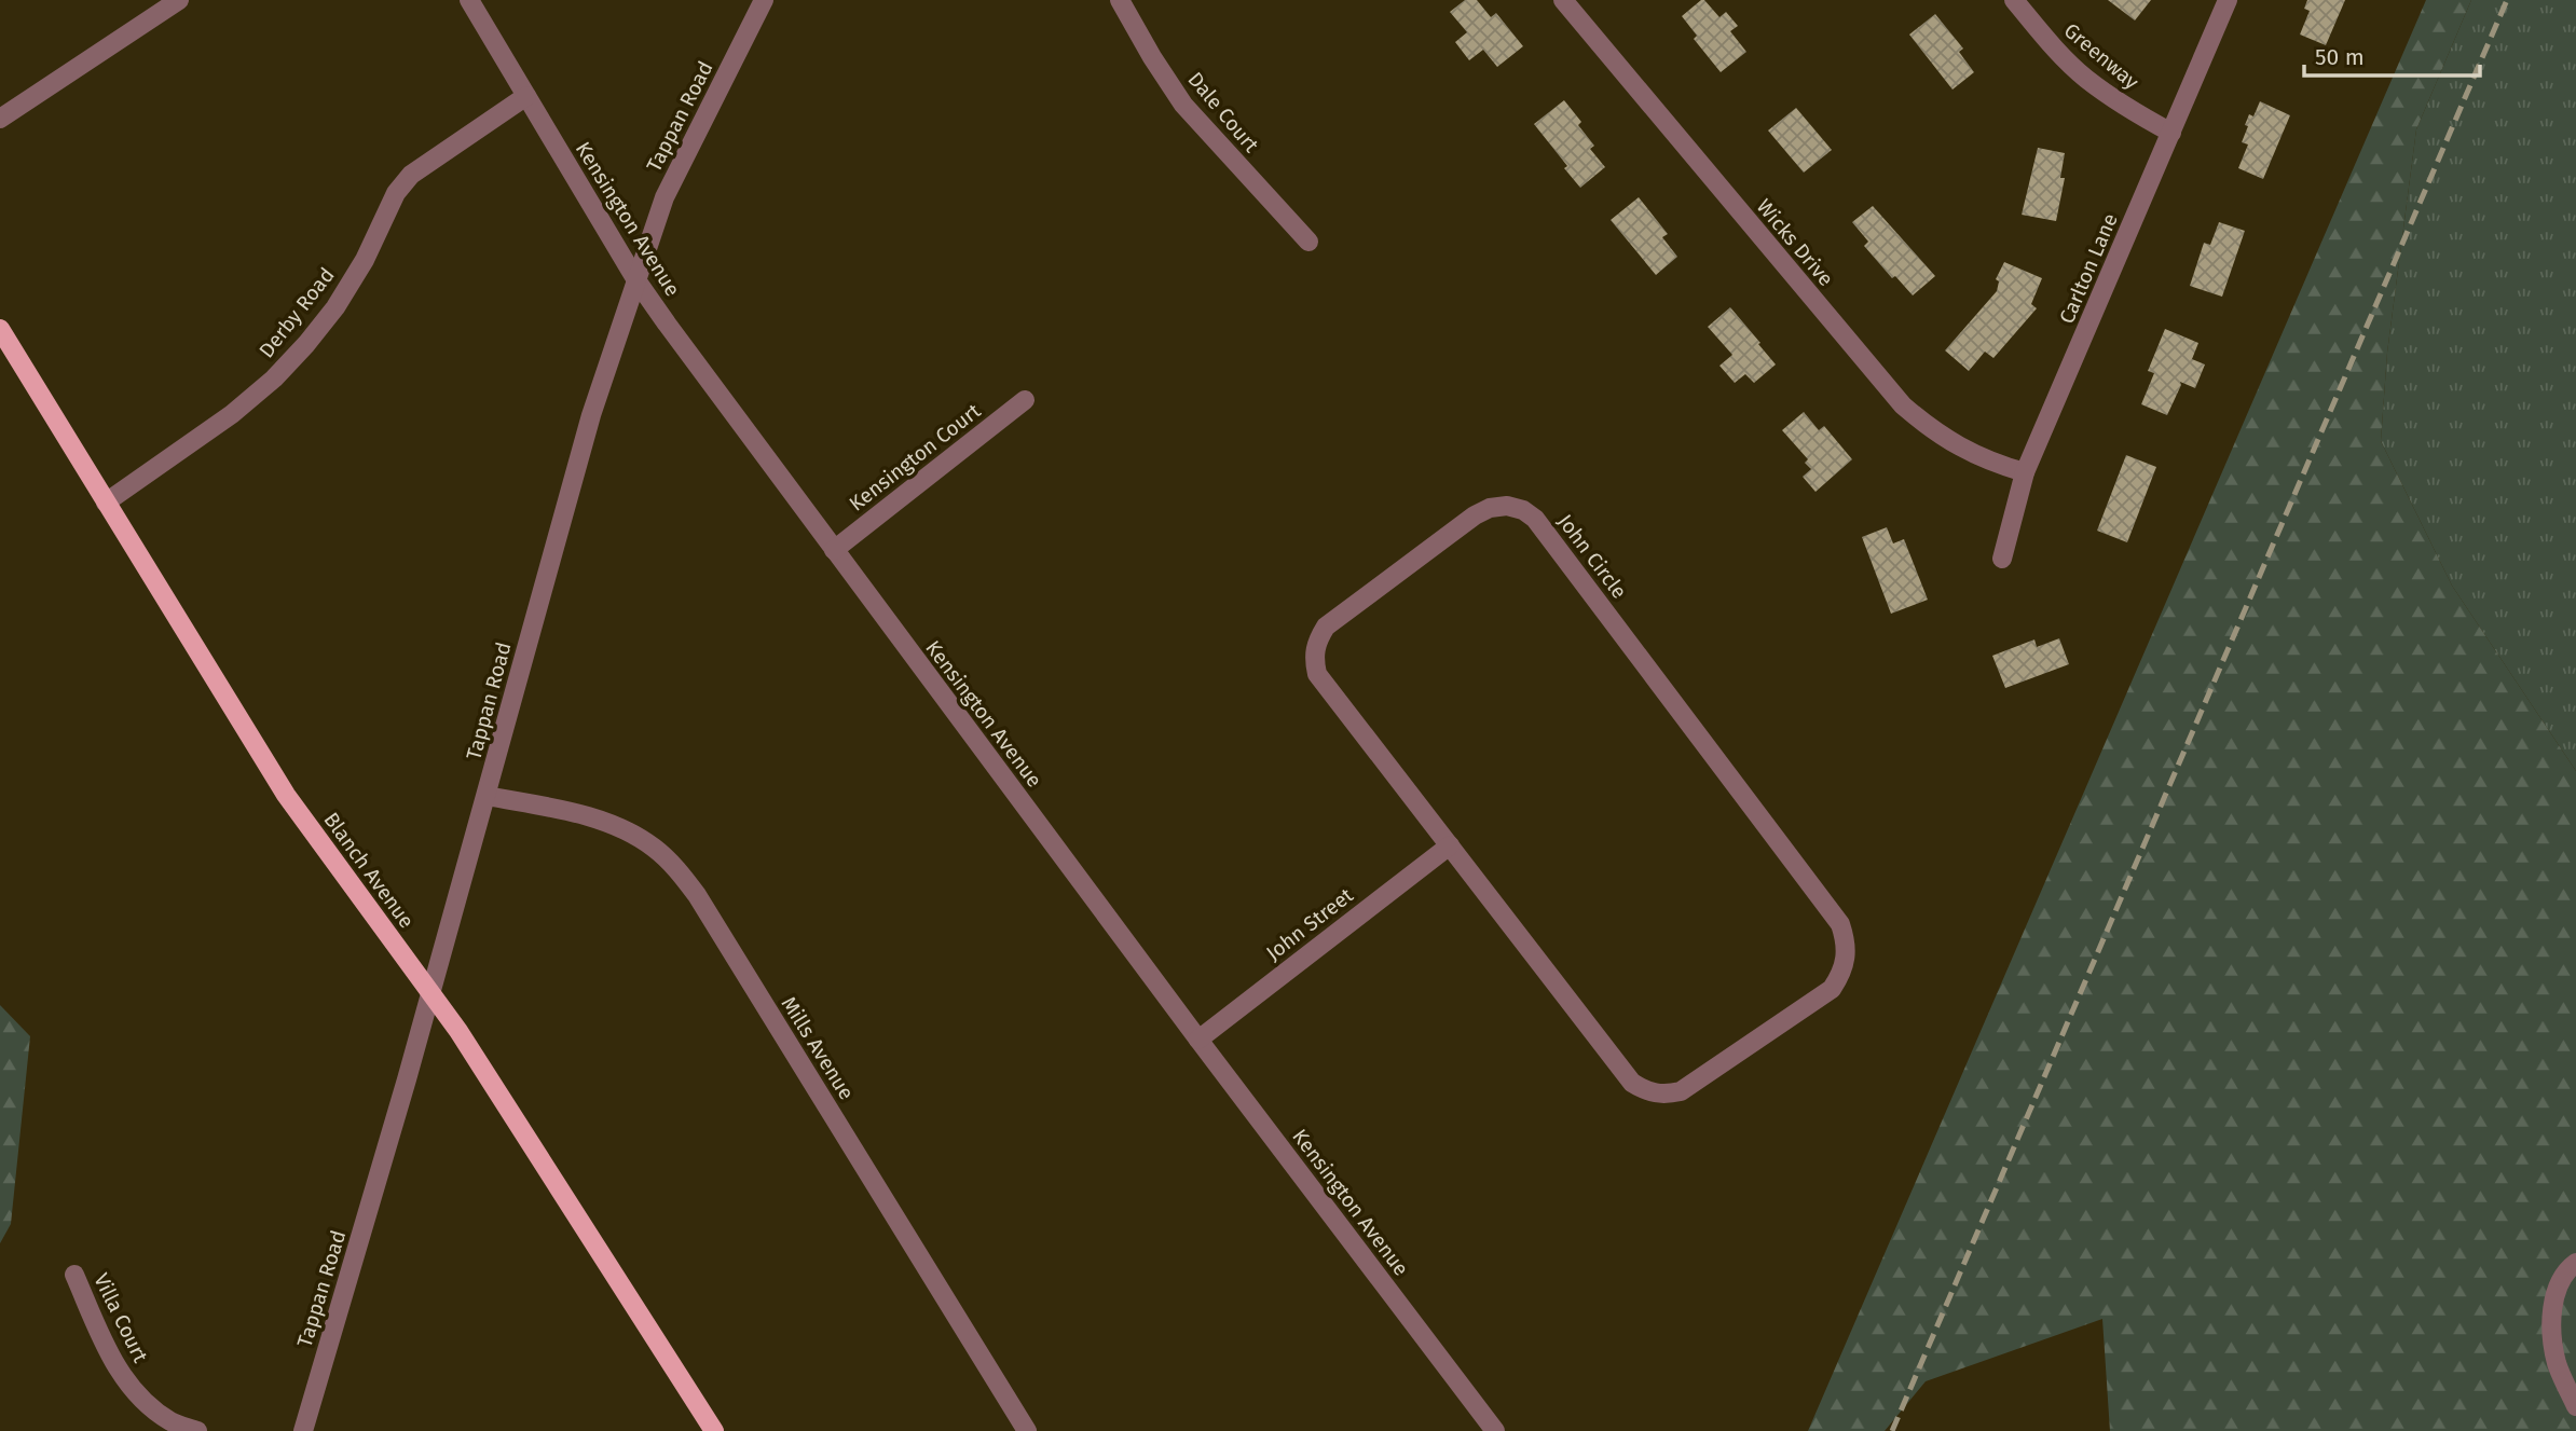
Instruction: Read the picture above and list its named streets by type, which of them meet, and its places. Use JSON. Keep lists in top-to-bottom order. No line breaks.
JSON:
{"streets":{"main road":["Blanch Avenue"],"street":["Greenway","Dale Court","Tappan Road","Kensington Avenue","Wicks Drive","Carlton Lane","Derby Road","Kensington Court","John Circle","John Street","Mills Avenue","Villa Court"]},"crossings":[["Greenway","Carlton Lane"],["Tappan Road","Kensington Avenue"],["Tappan Road","Blanch Avenue"],["Tappan Road","Mills Avenue"],["Kensington Avenue","Derby Road"],["Kensington Avenue","Kensington Court"],["Kensington Avenue","John Street"],["Wicks Drive","Carlton Lane"],["Derby Road","Blanch Avenue"],["John Circle","John Street"]],"scale_bar":"50 m"}
